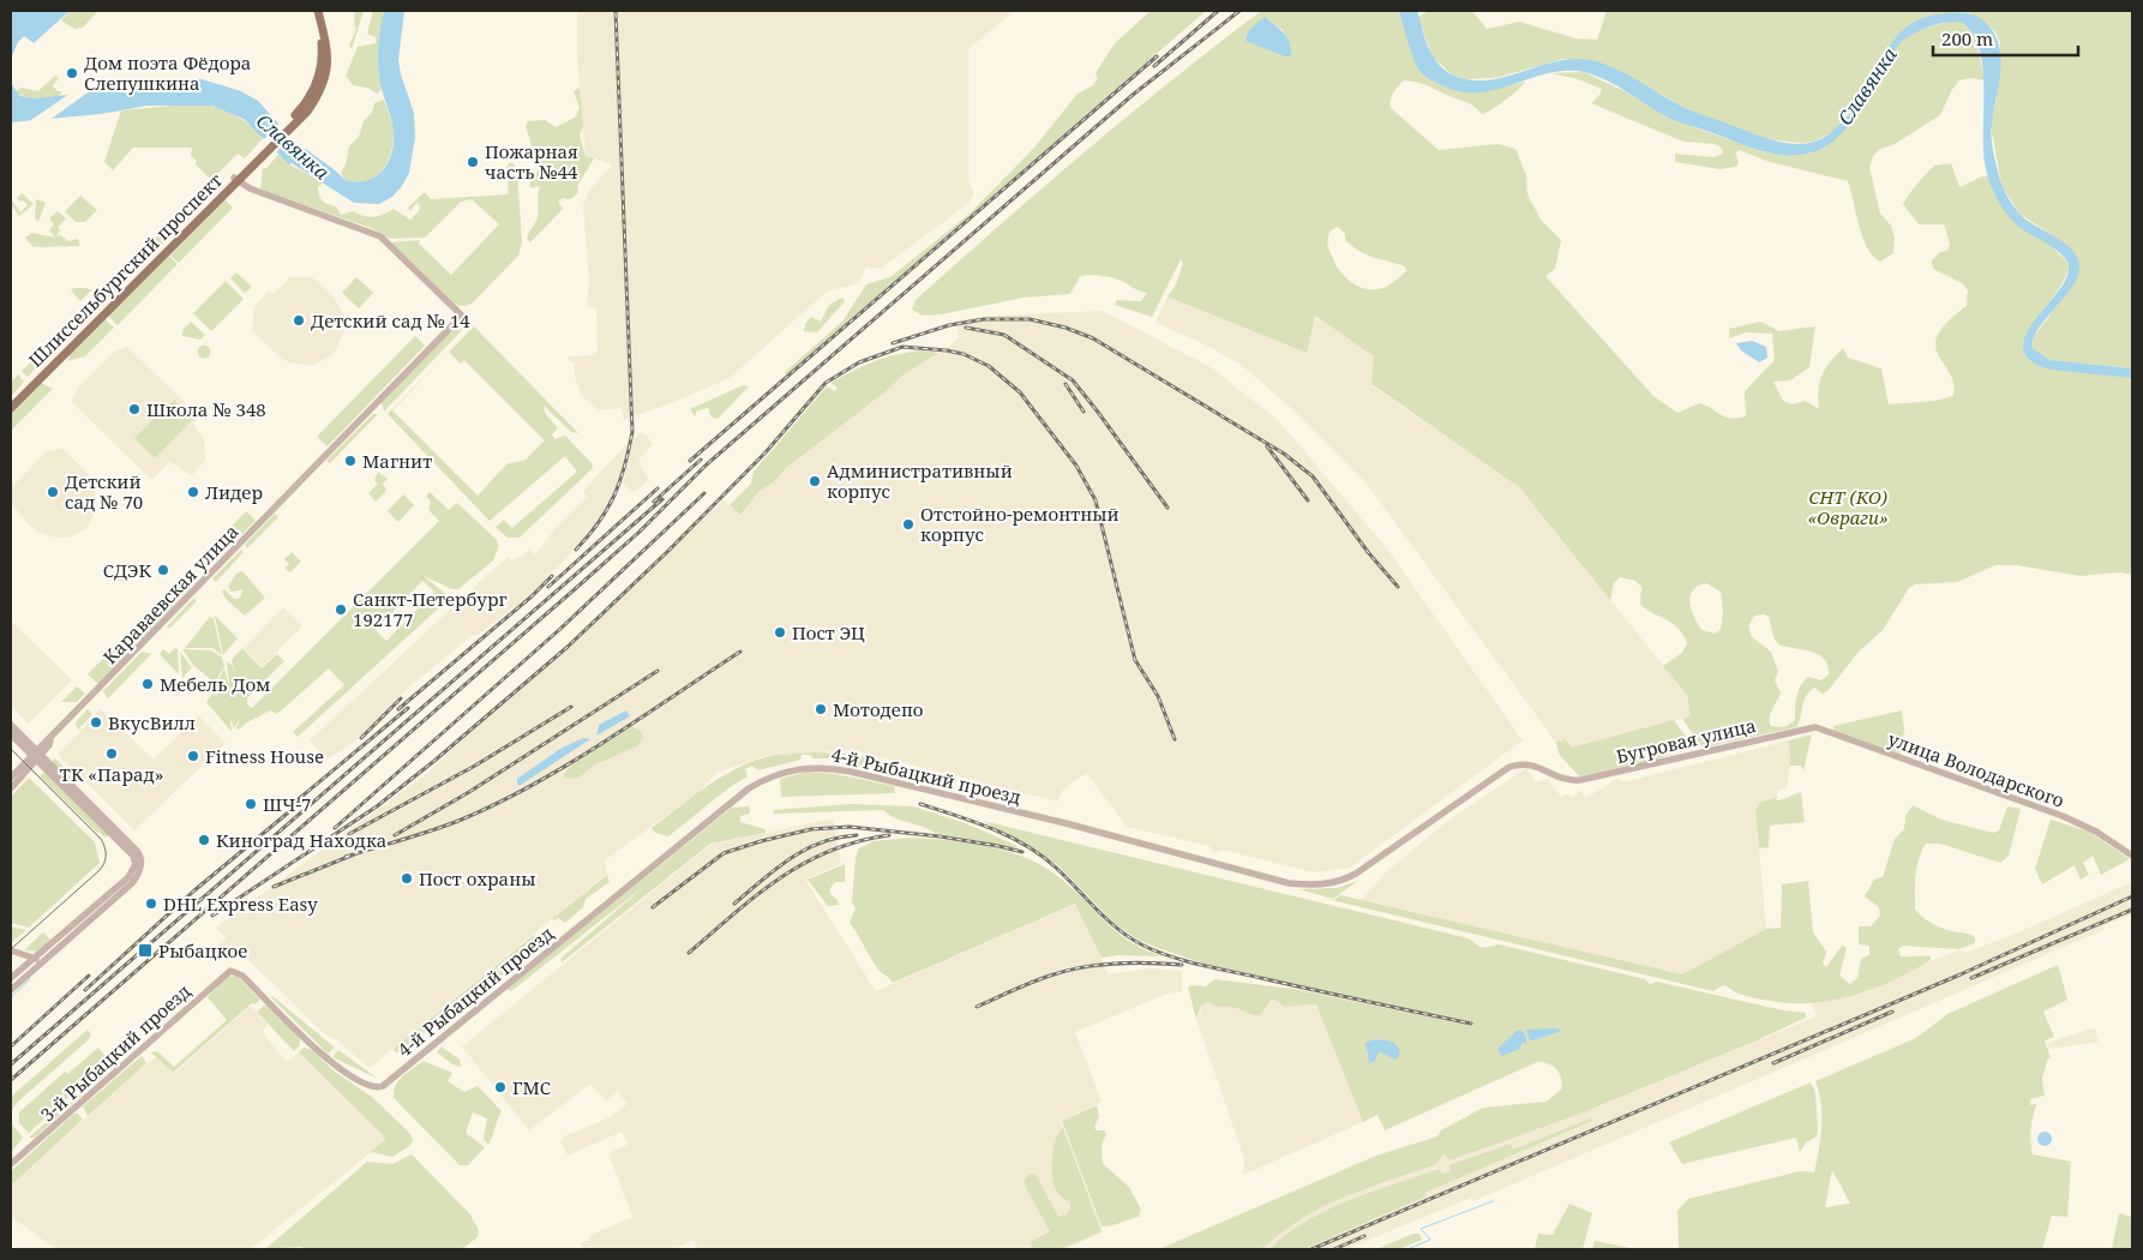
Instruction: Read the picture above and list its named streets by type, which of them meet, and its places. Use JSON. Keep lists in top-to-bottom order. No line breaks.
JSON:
{"streets":{"main road":["Шлиссельбургский проспект"],"street":["Караваевская улица","Бугровая улица","улица Володарского","4-й Рыбацкий проезд","3-й Рыбацкий проезд"]},"crossings":[["Шлиссельбургский проспект","Караваевская улица"],["Бугровая улица","улица Володарского"],["Бугровая улица","4-й Рыбацкий проезд"],["4-й Рыбацкий проезд","3-й Рыбацкий проезд"]],"water":["Славянка"],"parks":["СНТ (КО) «Овраги»"],"places":{"other":["Дом поэта Фёдора Слепушкина","Пожарная часть №44","Детский сад № 14","Школа № 348","Магнит","Административный корпус","Детский сад № 70","Лидер","Отстойно-ремонтный корпус","СДЭК","Санкт-Петербург 192177","Пост ЭЦ","Мебель Дом","Мотодепо","ВкусВилл","ТК «Парад»","Fitness House","ШЧ-7","Киноград Находка","Пост охраны","DHL Express Easy","ГМС"],"transit":["Рыбацкое"]},"scale_bar":"200 m"}
